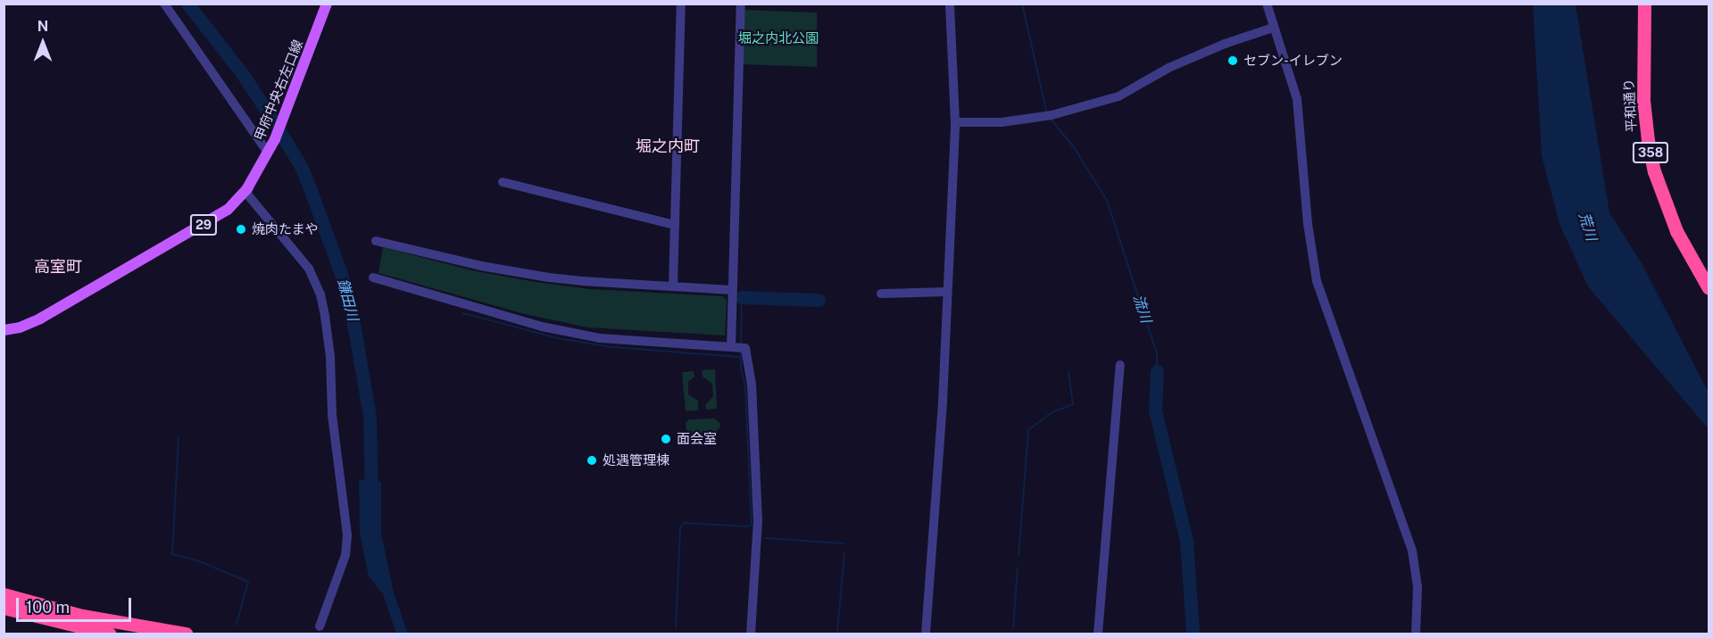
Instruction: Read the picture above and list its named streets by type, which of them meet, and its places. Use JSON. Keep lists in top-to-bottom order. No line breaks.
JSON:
{"streets":{"highway":["平和通り","358"],"main road":["甲府中央右左口線","29"]},"districts":["堀之内町","高室町"],"water":["荒川","鎌田川","流川"],"parks":["堀之内北公園"],"places":["セブン-イレブン","焼肉たまや","面会室","処遇管理棟"],"scale_bar":"100 m","north":"top"}
